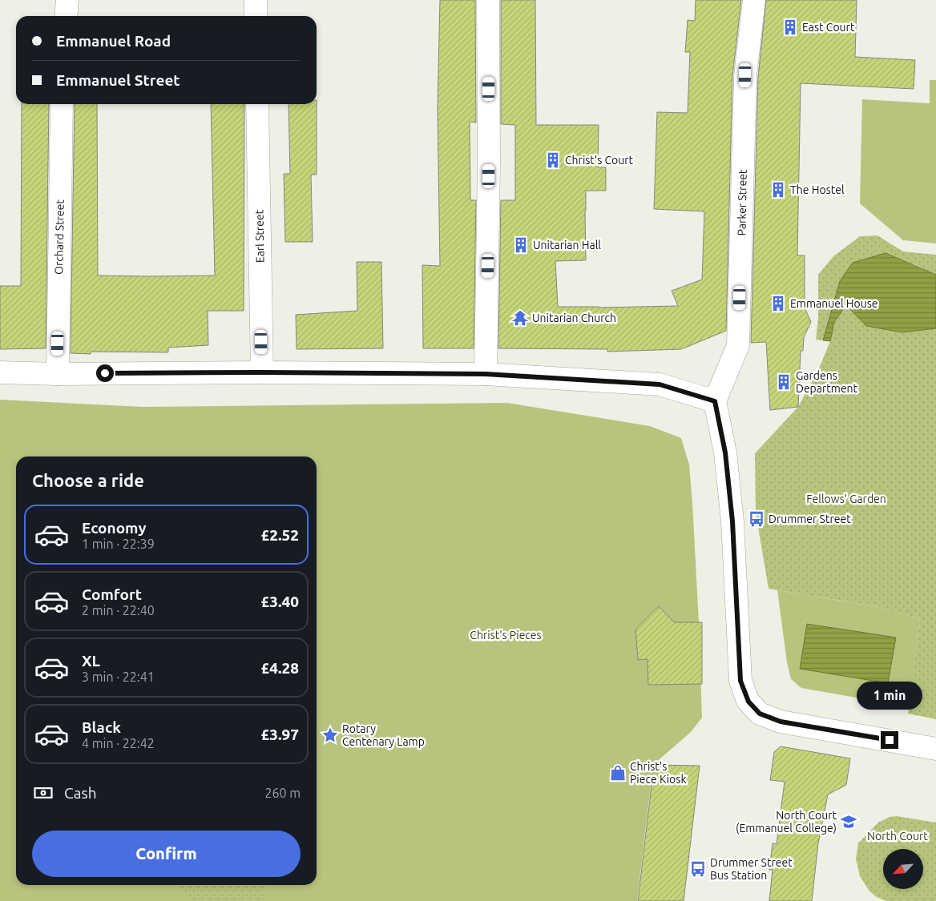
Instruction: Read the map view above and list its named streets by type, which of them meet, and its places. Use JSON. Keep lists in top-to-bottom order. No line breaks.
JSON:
{"streets":{"street":["Parker Street","Earl Street","Orchard Street"]},"parks":["Fellows' Garden","Christ's Pieces","North Court"],"places":{"building":["East Court","Christ's Court","The Hostel","Unitarian Hall","Emmanuel House","Gardens Department"],"temple":["Unitarian Church"],"bus stop":["Drummer Street","Drummer Street Bus Station"],"place":["Rotary Centenary Lamp"],"shop":["Christ's Piece Kiosk"],"school or university":["North Court (Emmanuel College)"]},"north":"bottom left","page":{"banner":["Emmanuel Road","Emmanuel Street"],"heading":"Choose a ride","list":[{"name":"Economy","note":"1 min · 22:39","value":"£2.52"},{"name":"Comfort","note":"2 min · 22:40","value":"£3.40"},{"name":"XL","note":"3 min · 22:41","value":"£4.28"},{"name":"Black","note":"4 min · 22:42","value":"£3.97"}],"bubble":"1 min","pay":["Cash","260 m"],"buttons":"Confirm"}}
